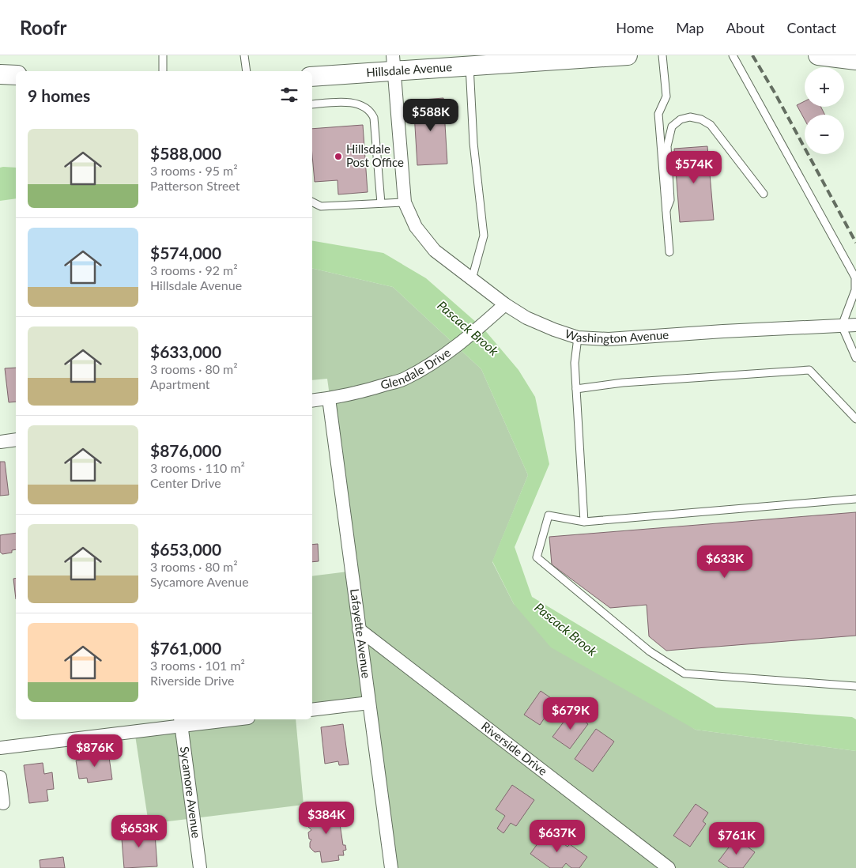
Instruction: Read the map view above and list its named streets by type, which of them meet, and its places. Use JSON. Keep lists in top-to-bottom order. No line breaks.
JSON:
{"streets":{"street":["Hillsdale Avenue","Washington Avenue","Glendale Drive","Lafayette Avenue","Riverside Drive","Sycamore Avenue"]},"crossings":[["Hillsdale Avenue","Washington Avenue"],["Washington Avenue","Glendale Drive"],["Glendale Drive","Lafayette Avenue"],["Lafayette Avenue","Riverside Drive"]],"water":["Pascack Brook"],"places":["Hillsdale Post Office"],"page":{"header":"Roofr","nav":["Home","Map","About","Contact"],"map_buttons":["+","−"],"heading":"9 homes","price":["$588K","$574K","$633K","$679K","$876K","$384K","$653K","$637K","$761K"],"list":[{"name":"$588,000","note":"3 rooms · 95 m² · Patterson Street"},{"name":"$574,000","note":"3 rooms · 92 m² · Hillsdale Avenue"},{"name":"$633,000","note":"3 rooms · 80 m² · Apartment"},{"name":"$876,000","note":"3 rooms · 110 m² · Center Drive"},{"name":"$653,000","note":"3 rooms · 80 m² · Sycamore Avenue"},{"name":"$761,000","note":"3 rooms · 101 m² · Riverside Drive"}]}}
